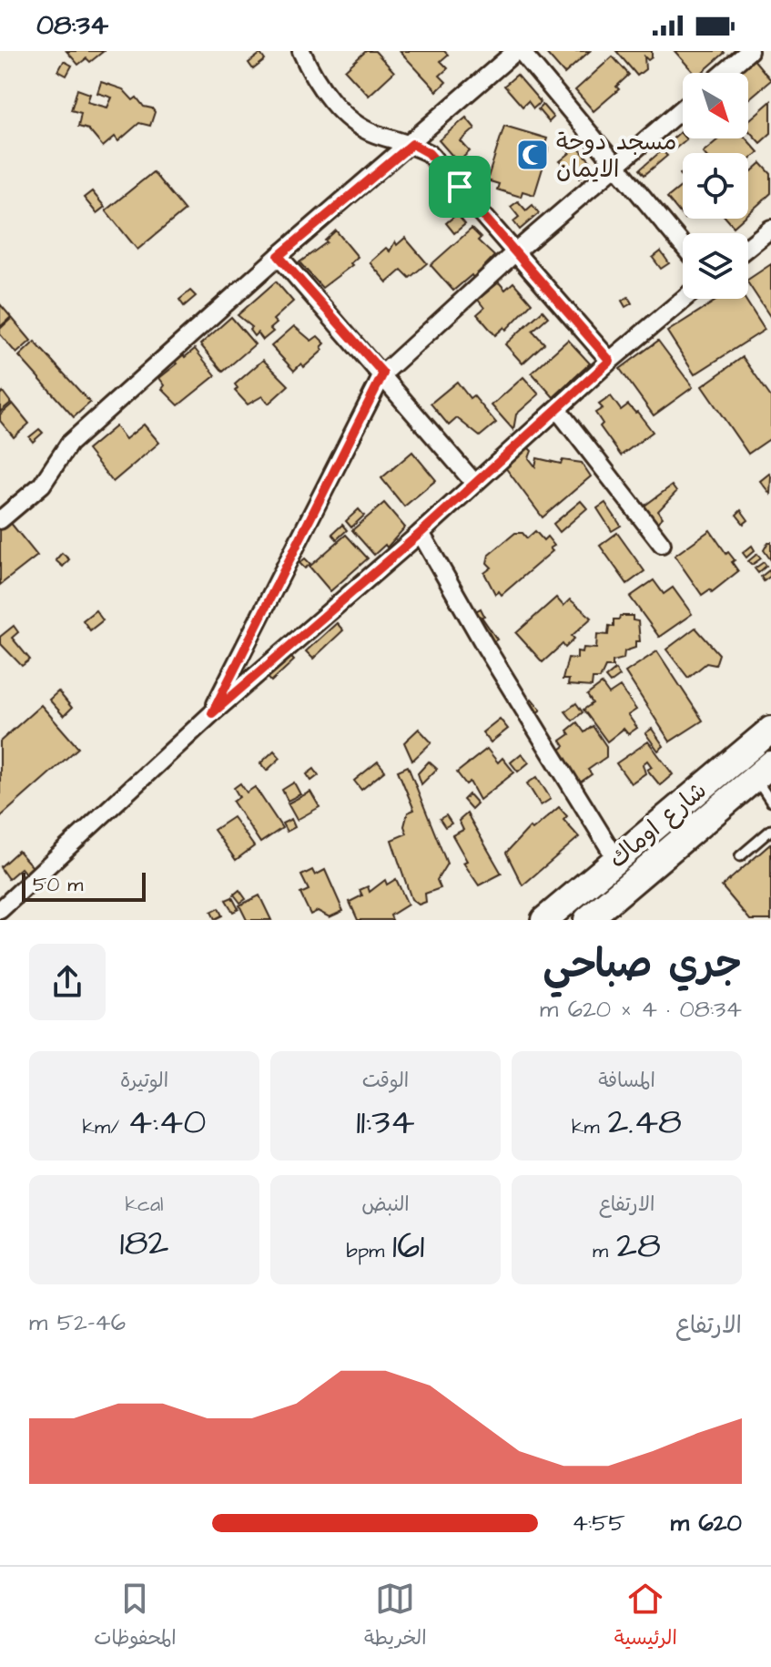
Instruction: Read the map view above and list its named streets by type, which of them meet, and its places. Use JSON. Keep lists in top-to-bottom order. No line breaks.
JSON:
{"streets":{"main road":["شارع اوماك"]},"places":{"mosque":["مسجد دوحة الايمان"]},"scale_bar":"50 m","north":"bottom right","page":{"status":"08:34","scale":"50 m","heading":["جري صباحي","08:34 · 4 × 620 m"],"stats":[["المسافة","2.48 km"],["الوقت","11:34"],["الوتيرة","4:40 /km"],["الارتفاع","28 m"],["النبض","161 bpm"],["kcal","182"]],"chart":["الارتفاع","46–52 m"],"list":[{"name":"620 m","note":"4:55"}],"tabs":["الرئيسية","الخريطة","المحفوظات"]}}
